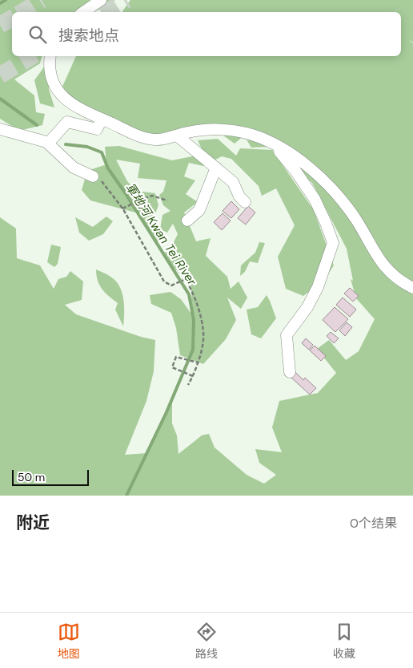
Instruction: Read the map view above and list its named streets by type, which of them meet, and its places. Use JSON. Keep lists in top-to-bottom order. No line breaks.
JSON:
{"water":["軍地河 Kwan Tei River"],"scale_bar":"50 m","page":{"search":"搜索地点","scale":"50 m","heading":["附近","0个结果"],"nav":["地图","路线","收藏"]}}
